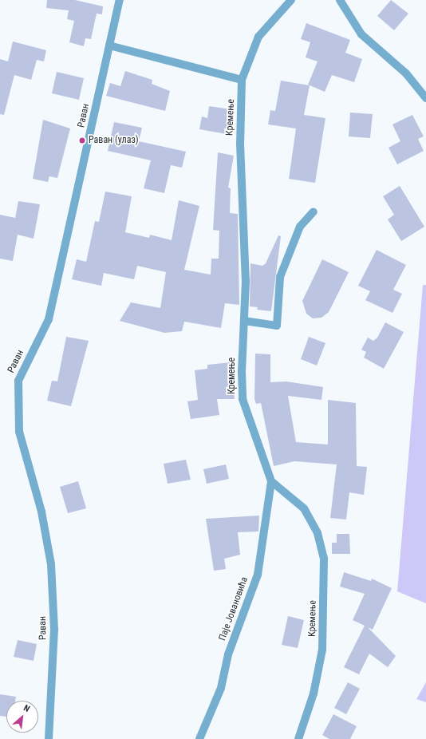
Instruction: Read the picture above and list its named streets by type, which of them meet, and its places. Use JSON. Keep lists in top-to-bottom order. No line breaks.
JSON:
{"streets":{"street":["Раван","Кремење","Паје Јовановића"]},"crossings":[["Кремење","Паје Јовановића"]],"places":["Раван (улаз)"],"north":"top right"}
